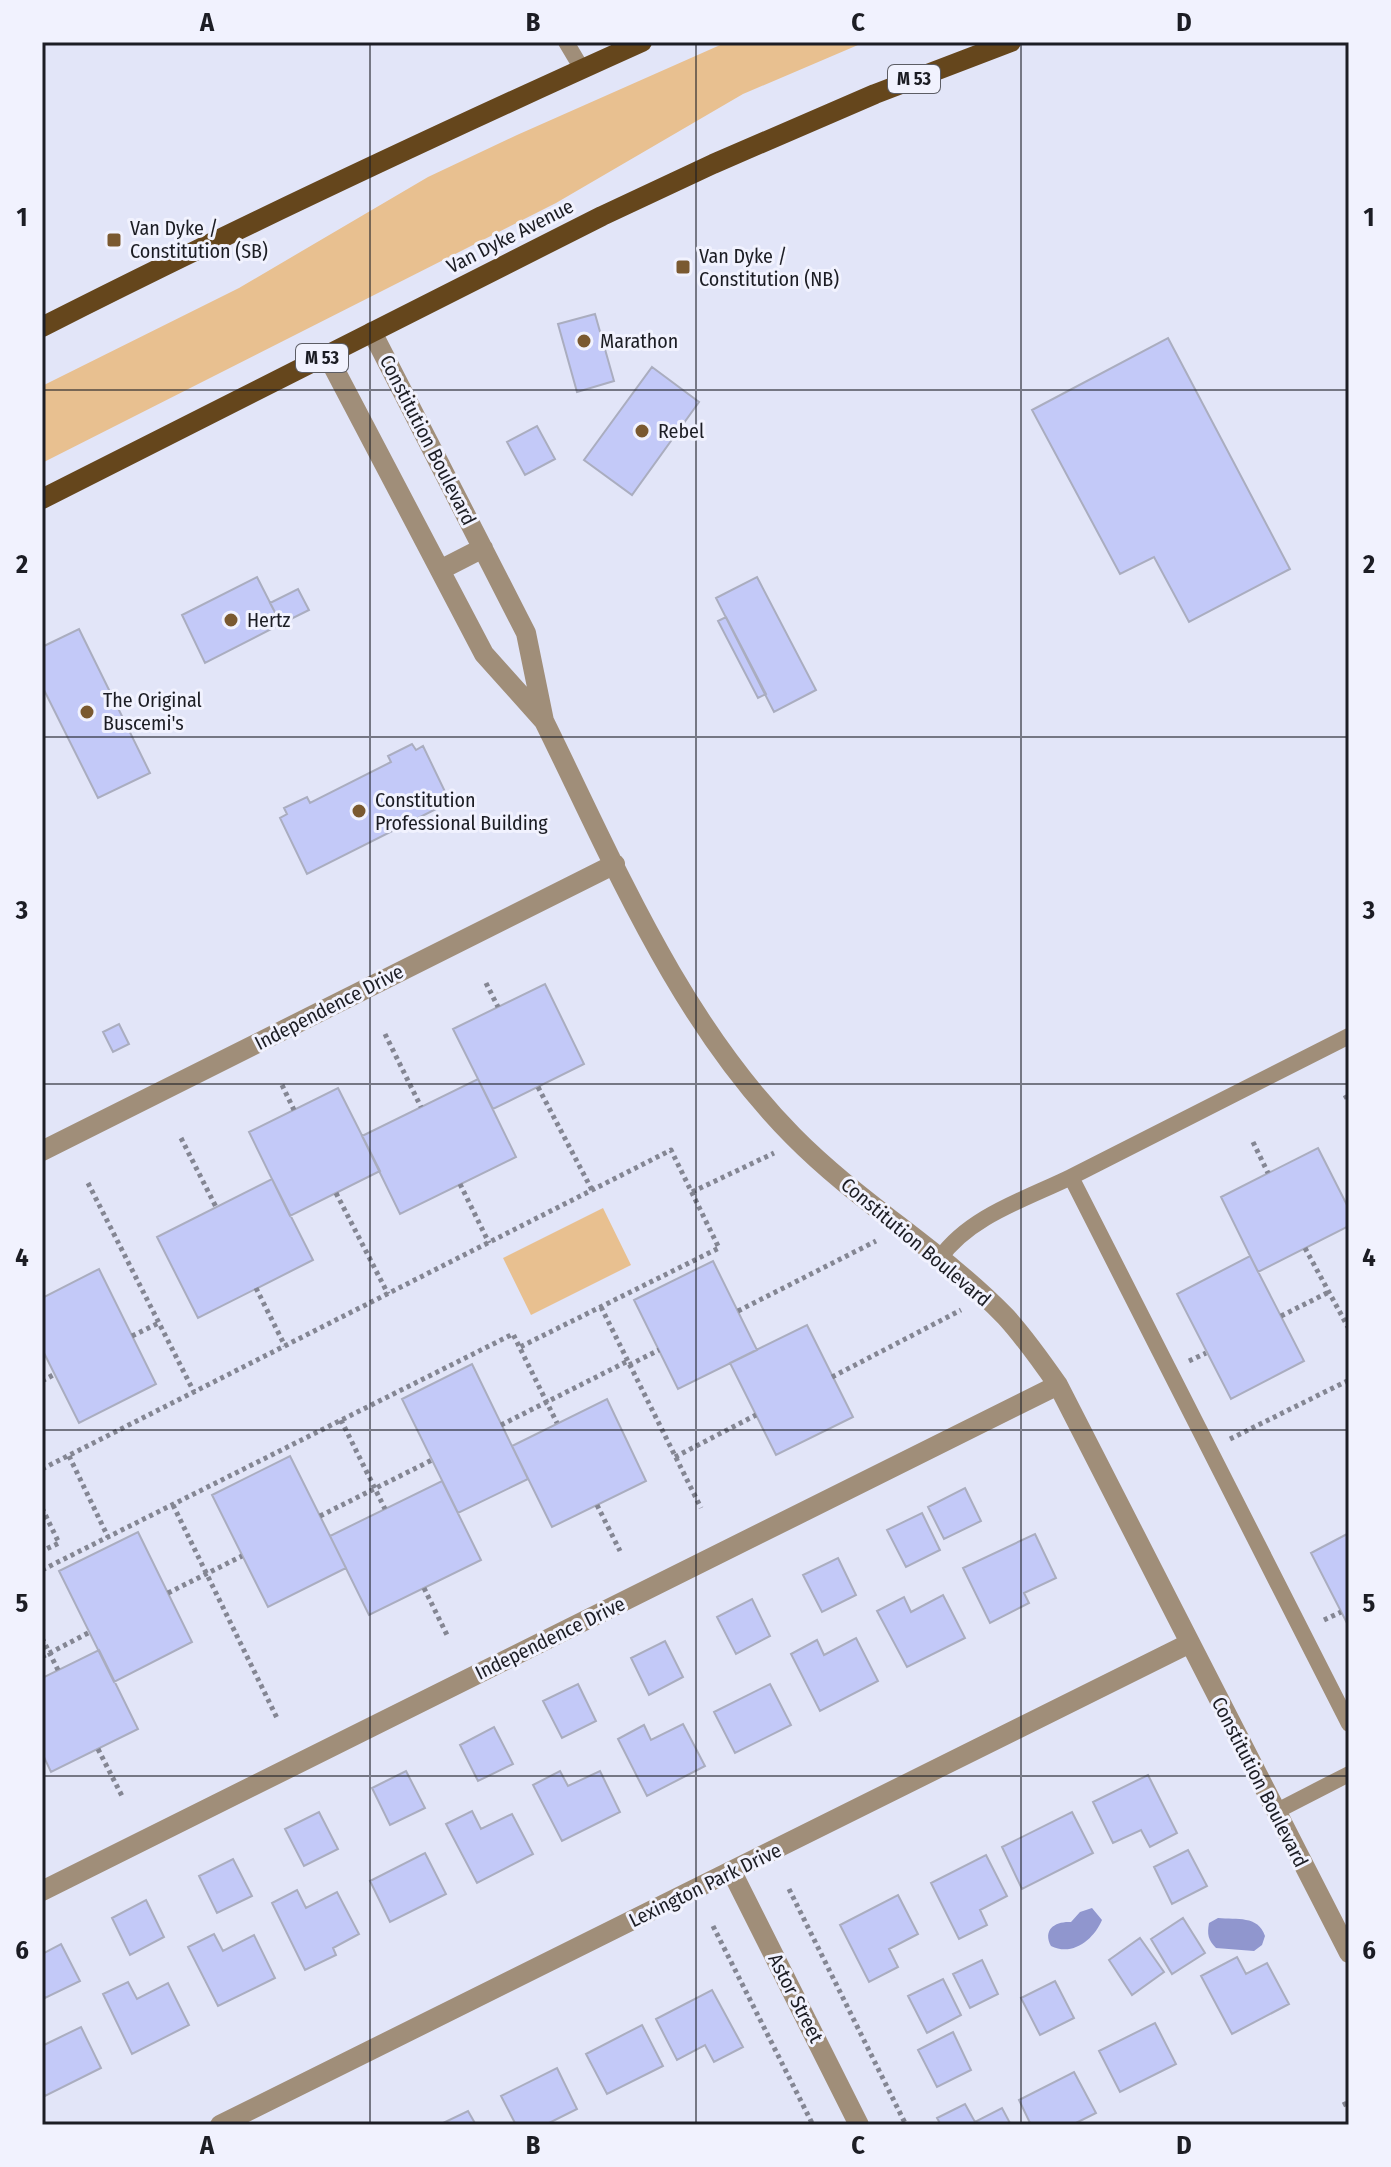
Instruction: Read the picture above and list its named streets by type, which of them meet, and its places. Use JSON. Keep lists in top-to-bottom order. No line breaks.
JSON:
{"streets":{"main road":["M 53","Van Dyke Avenue"],"street":["Constitution Boulevard","Independence Drive","Lexington Park Drive","Astor Street"]},"crossings":[["Van Dyke Avenue","Constitution Boulevard"],["Constitution Boulevard","Independence Drive"],["Constitution Boulevard","Lexington Park Drive"],["Lexington Park Drive","Astor Street"]],"places":{"transit":["Van Dyke / Constitution (SB)","Van Dyke / Constitution (NB)"],"other":["Marathon","Rebel","Hertz","The Original Buscemi's","Constitution Professional Building"]},"grid":{"columns":["A","B","C","D"],"rows":["1","2","3","4","5","6"]}}
